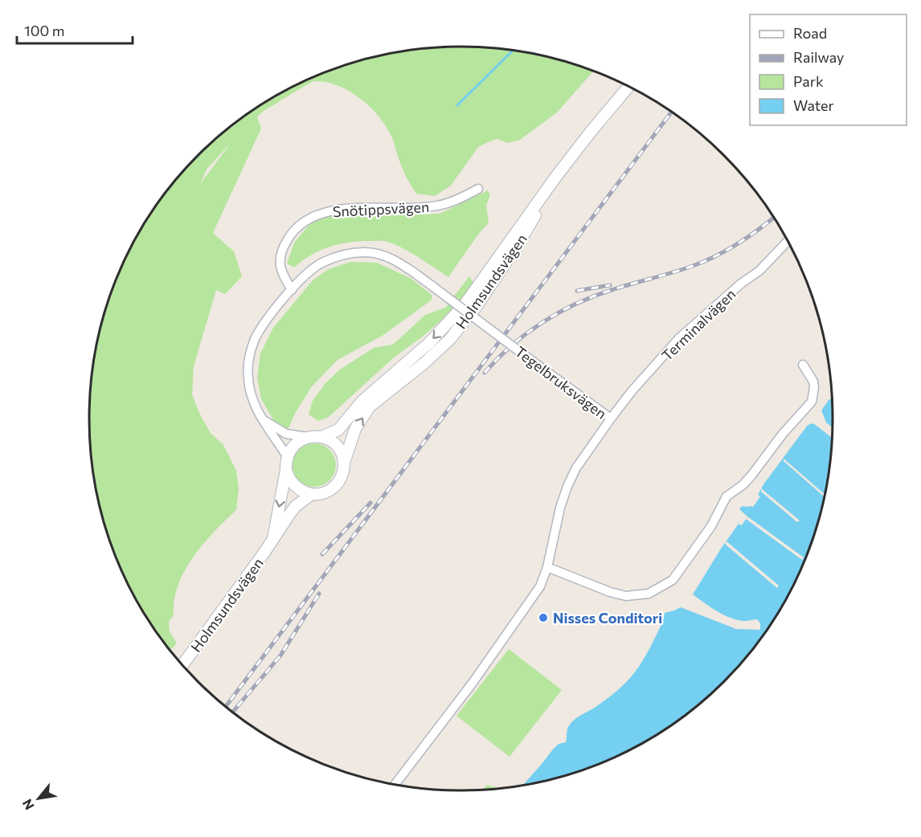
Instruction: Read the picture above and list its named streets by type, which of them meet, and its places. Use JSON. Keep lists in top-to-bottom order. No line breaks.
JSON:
{"streets":{"main road":["Holmsundsvägen"],"street":["Snötippsvägen","Terminalvägen","Tegelbruksvägen"]},"crossings":[["Snötippsvägen","Tegelbruksvägen"],["Holmsundsvägen","Tegelbruksvägen"],["Terminalvägen","Tegelbruksvägen"]],"places":["Nisses Conditori"],"legend":["Road","Railway","Park","Water"],"scale_bar":"100 m","north":"bottom left"}
